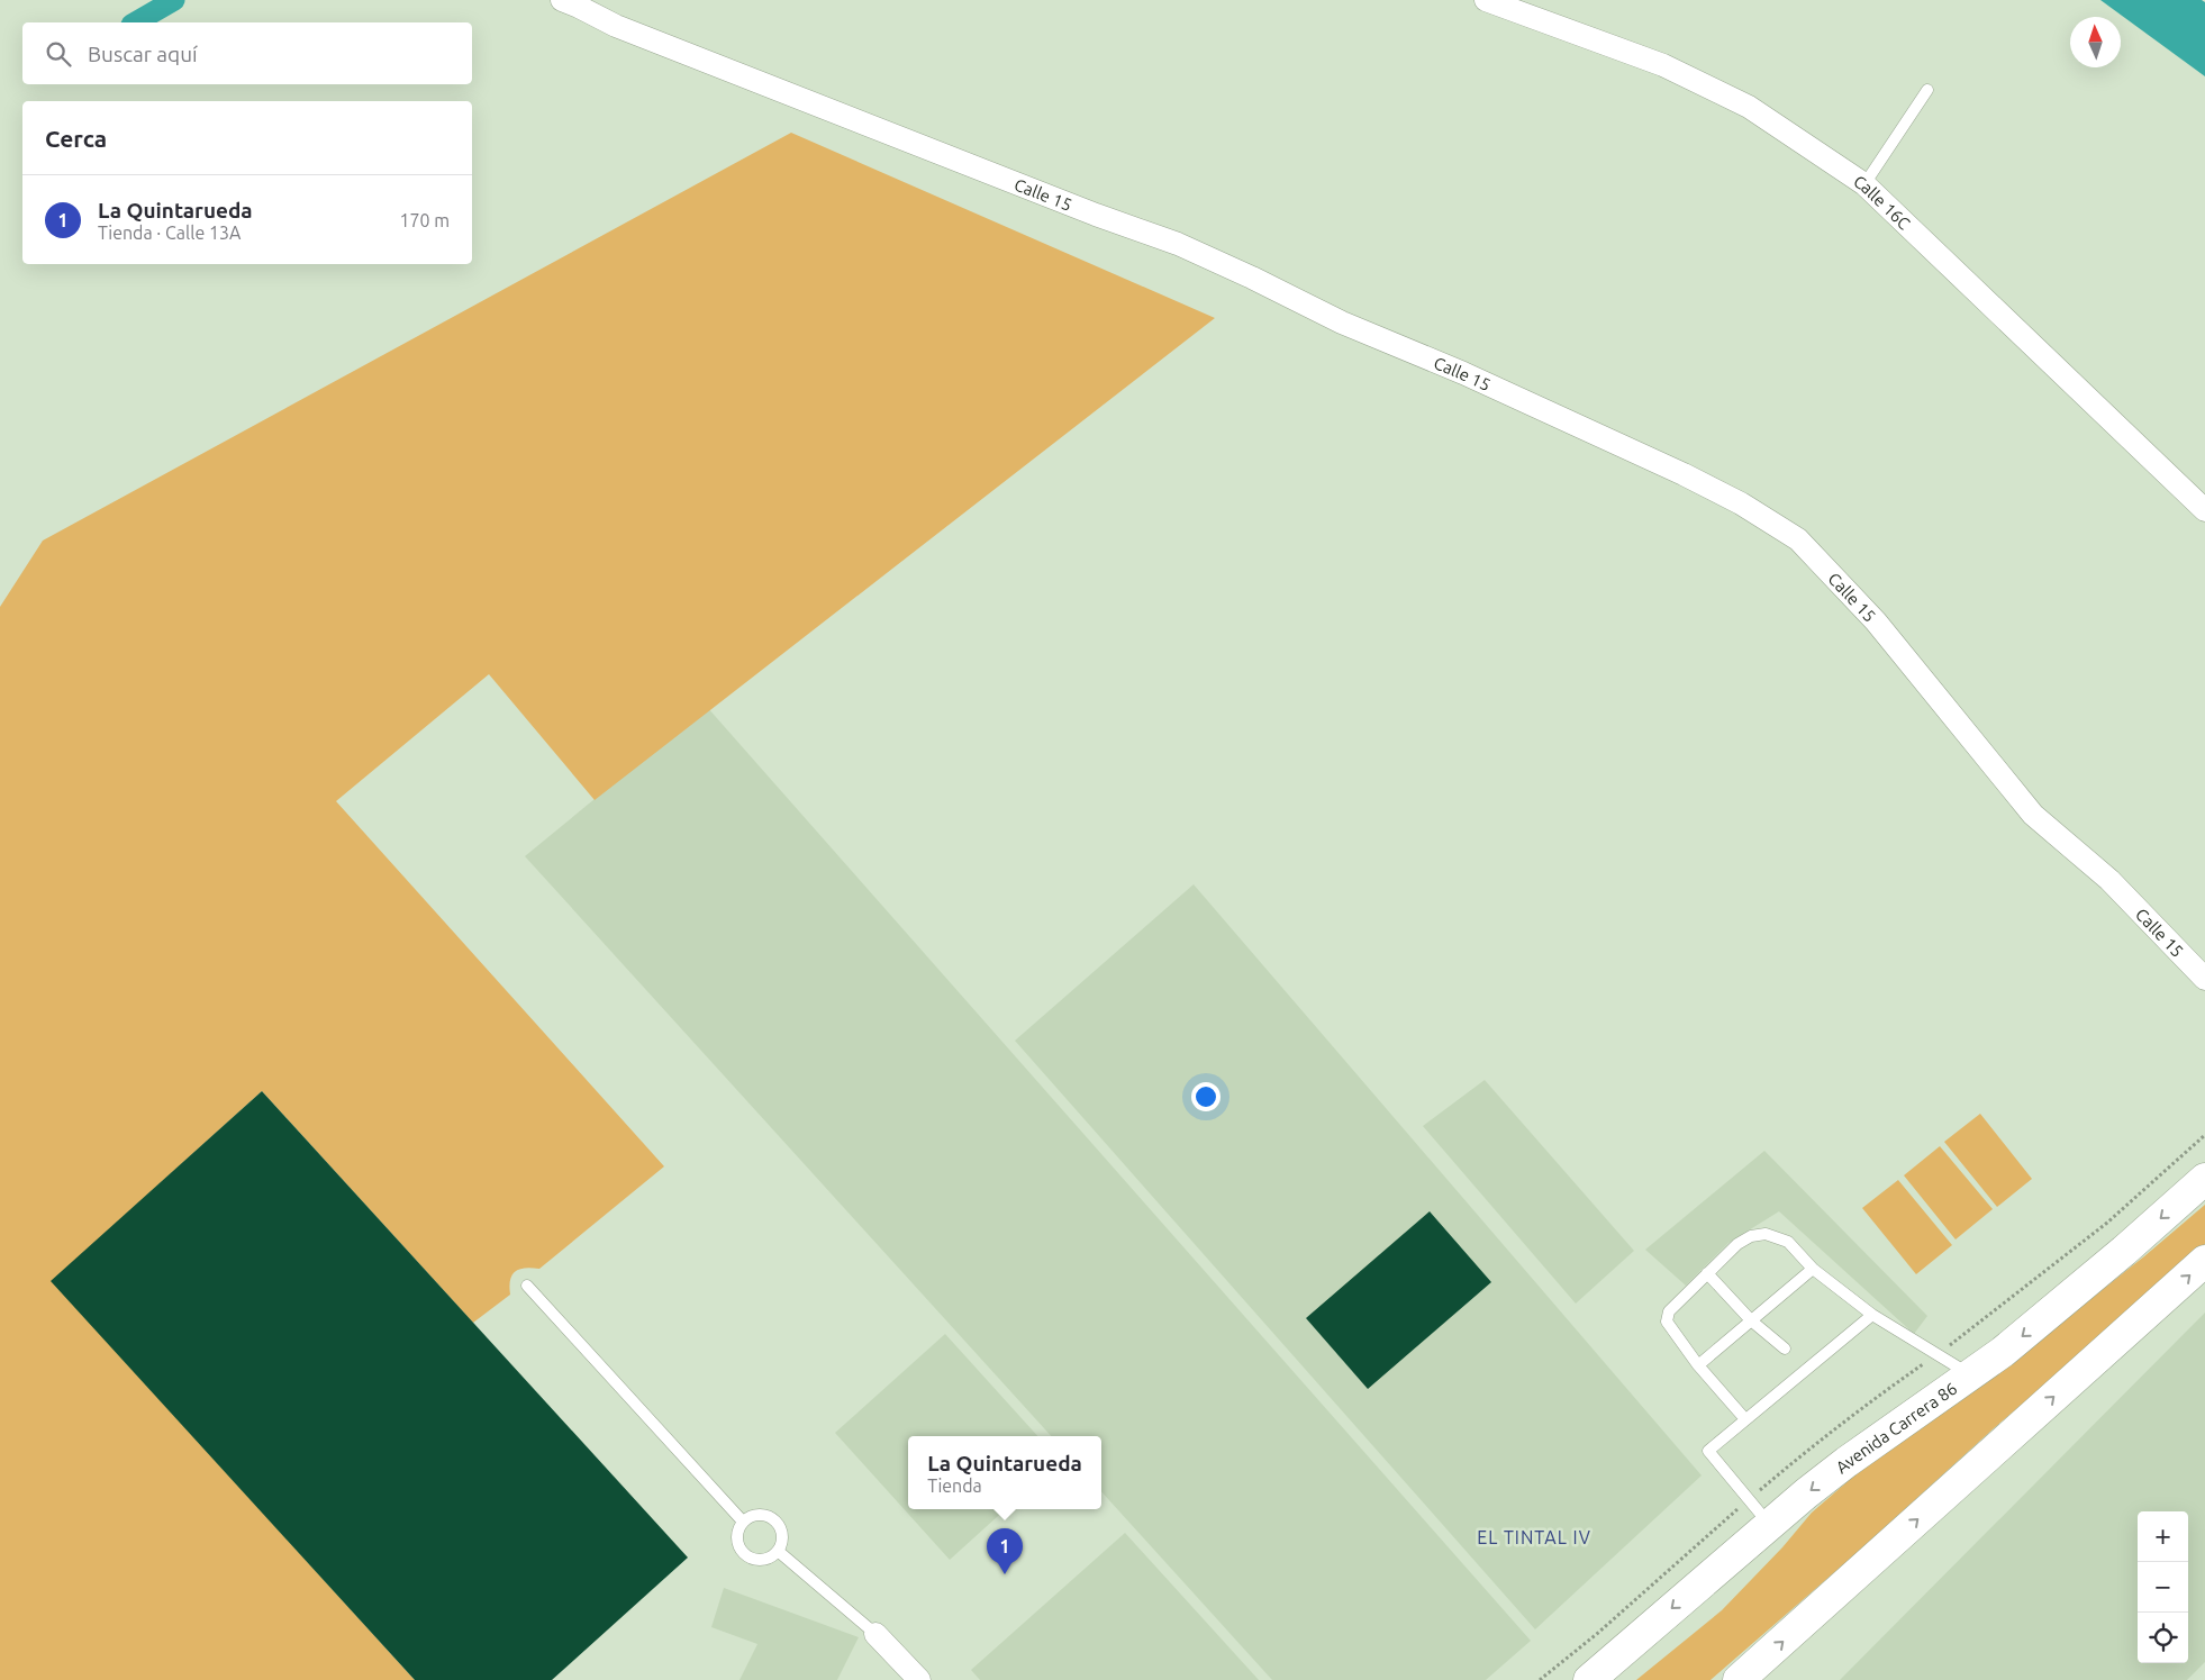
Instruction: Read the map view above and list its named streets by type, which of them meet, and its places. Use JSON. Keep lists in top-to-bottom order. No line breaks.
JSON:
{"streets":{"main road":["Avenida Carrera 86"],"street":["Calle 15","Calle 16C"]},"districts":["EL TINTAL IV"],"north":"top","page":{"search":"Buscar aquí","heading":"Cerca","list":[{"mark":"1","name":"La Quintarueda","note":"Tienda · Calle 13A","value":"170 m"}],"popup":["La Quintarueda","Tienda"],"map_buttons":["+","−"],"pins":"1"}}
